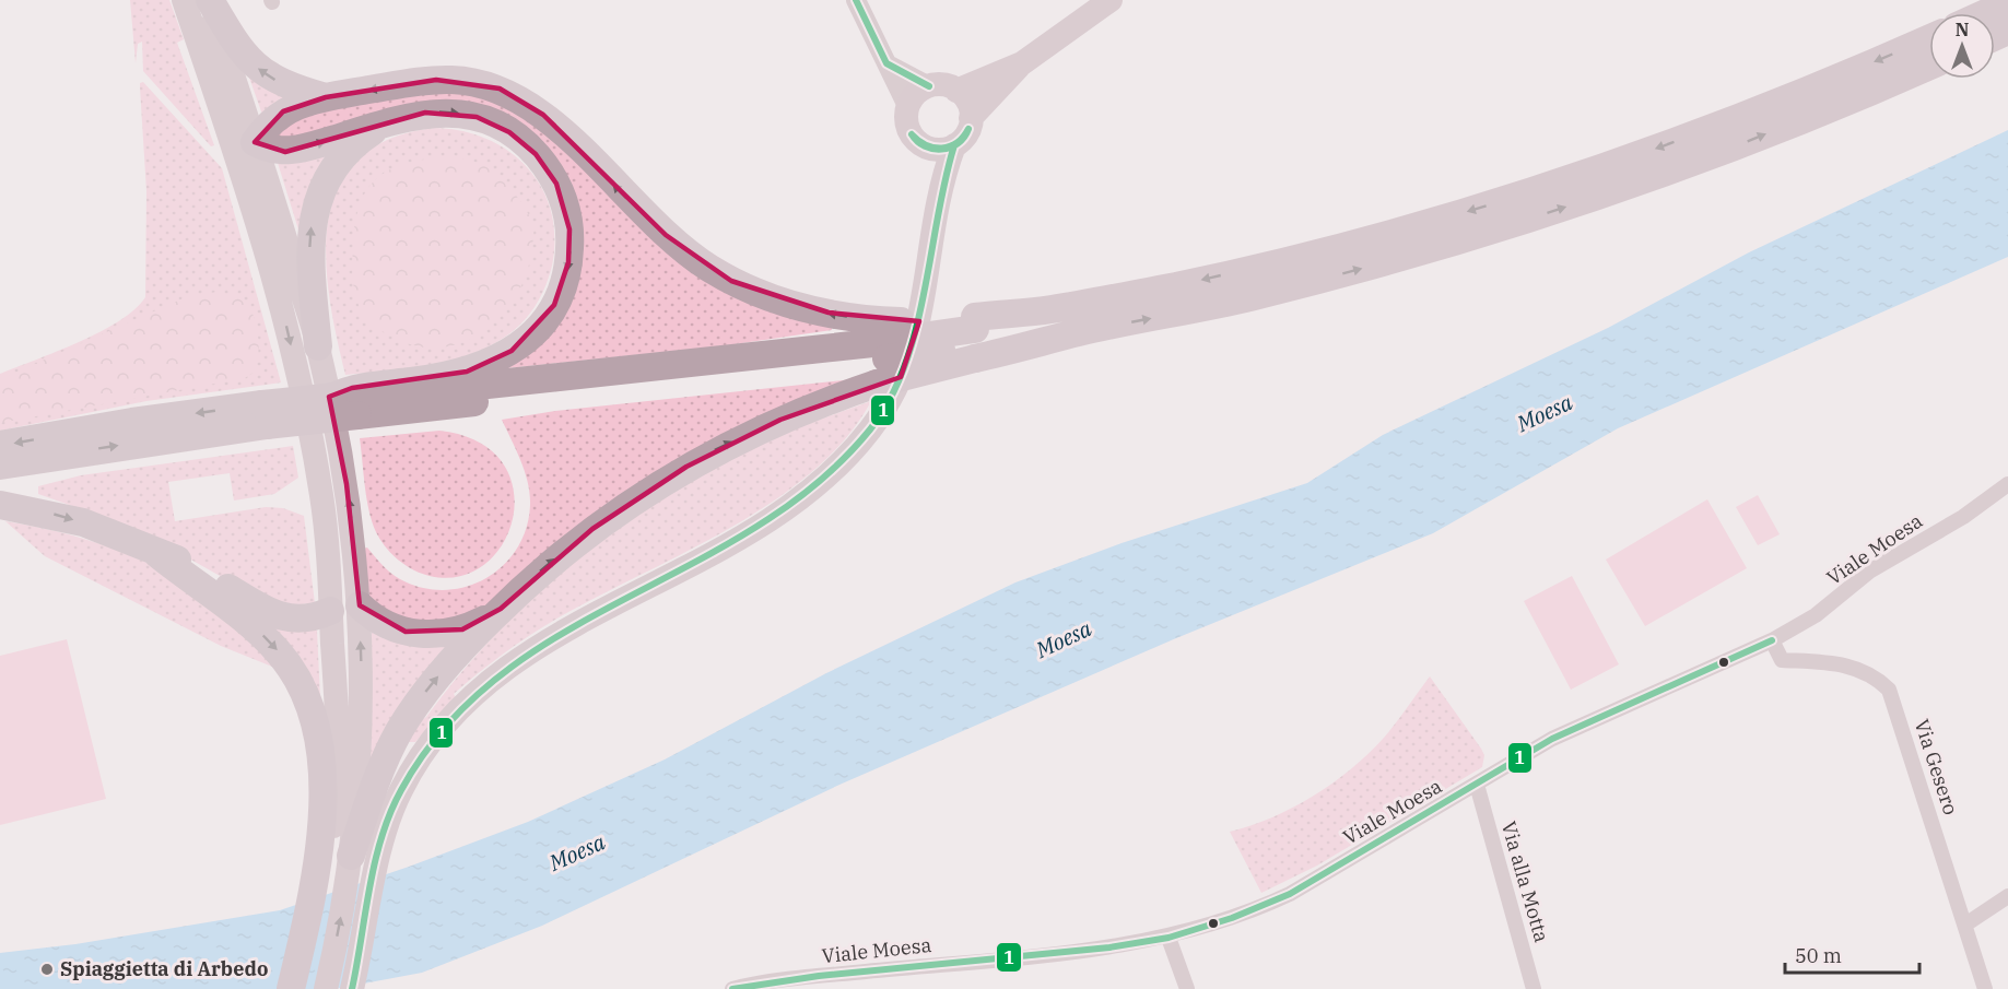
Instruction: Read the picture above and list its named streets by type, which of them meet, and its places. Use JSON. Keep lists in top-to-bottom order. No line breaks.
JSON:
{"streets":{"street":["Viale Moesa","Via Gesero","Via alla Motta"]},"crossings":[["Viale Moesa","Via Gesero"],["Viale Moesa","Via alla Motta"]],"water":["Moesa"],"places":["Spiaggietta di Arbedo"],"lines":["transit line 1"],"scale_bar":"50 m","north":"top"}
